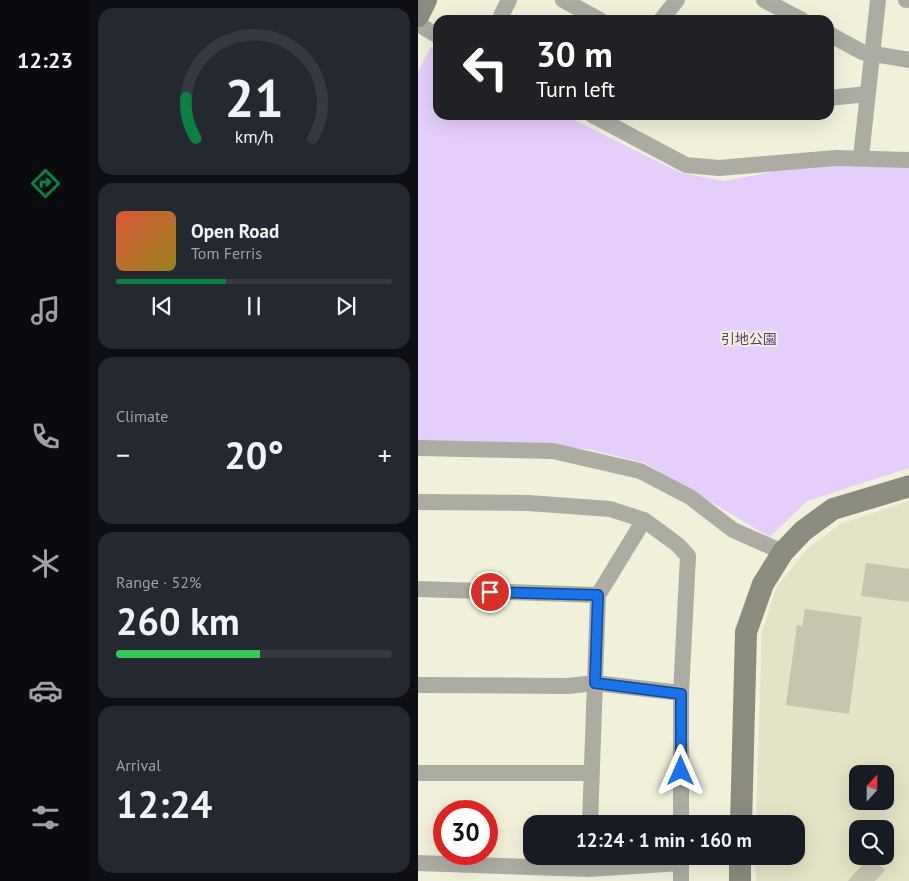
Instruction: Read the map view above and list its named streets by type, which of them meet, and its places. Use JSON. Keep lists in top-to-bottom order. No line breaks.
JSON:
{"parks":["引地公園"],"north":"top","page":{"tabs":"12:23","turn":["30 m","Turn left"],"song":["Open Road","Tom Ferris"],"tile":["Climate",["Range · 52%","260 km"],["Arrival","12:24"]],"heat":["−","20°","+"],"limit":"30","trip":"12:24 · 1 min · 160 m","gauge":["21","km/h"]}}
